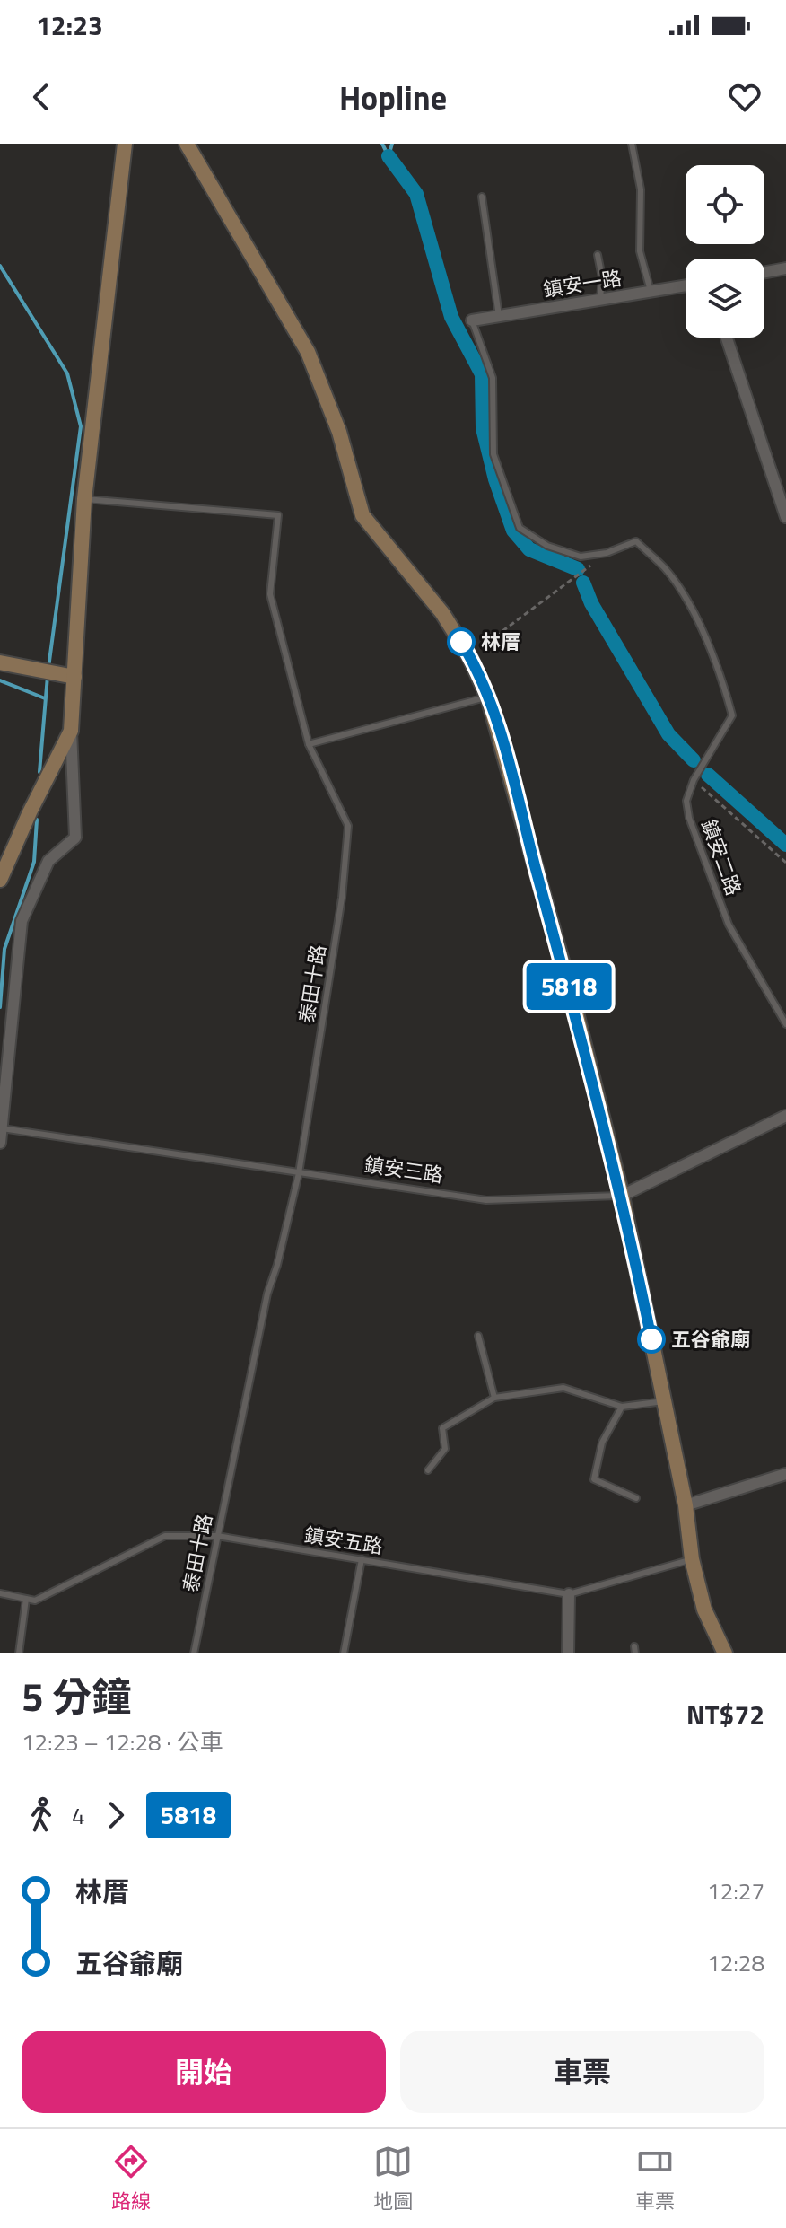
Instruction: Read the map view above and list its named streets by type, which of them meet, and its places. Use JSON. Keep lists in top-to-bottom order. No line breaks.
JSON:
{"streets":{"street":["鎮安一路","鎮安三路"],"lane":["鎮安二路","泰田十路","鎮安五路"]},"crossings":[["鎮安一路","鎮安二路"],["泰田十路","鎮安三路"],["泰田十路","鎮安五路"]],"places":["林厝","五谷爺廟"],"lines":["bus line 5818"],"page":{"status":"12:23","header":"Hopline","on_map":"5818","heading":["5 分鐘","12:23 – 12:28 · 公車","NT$72"],"legs":["4","5818"],"list":[{"name":"林厝","value":"12:27"},{"name":"五谷爺廟","value":"12:28"}],"buttons":["開始","車票"],"tabs":["路線","地圖","車票"]}}
